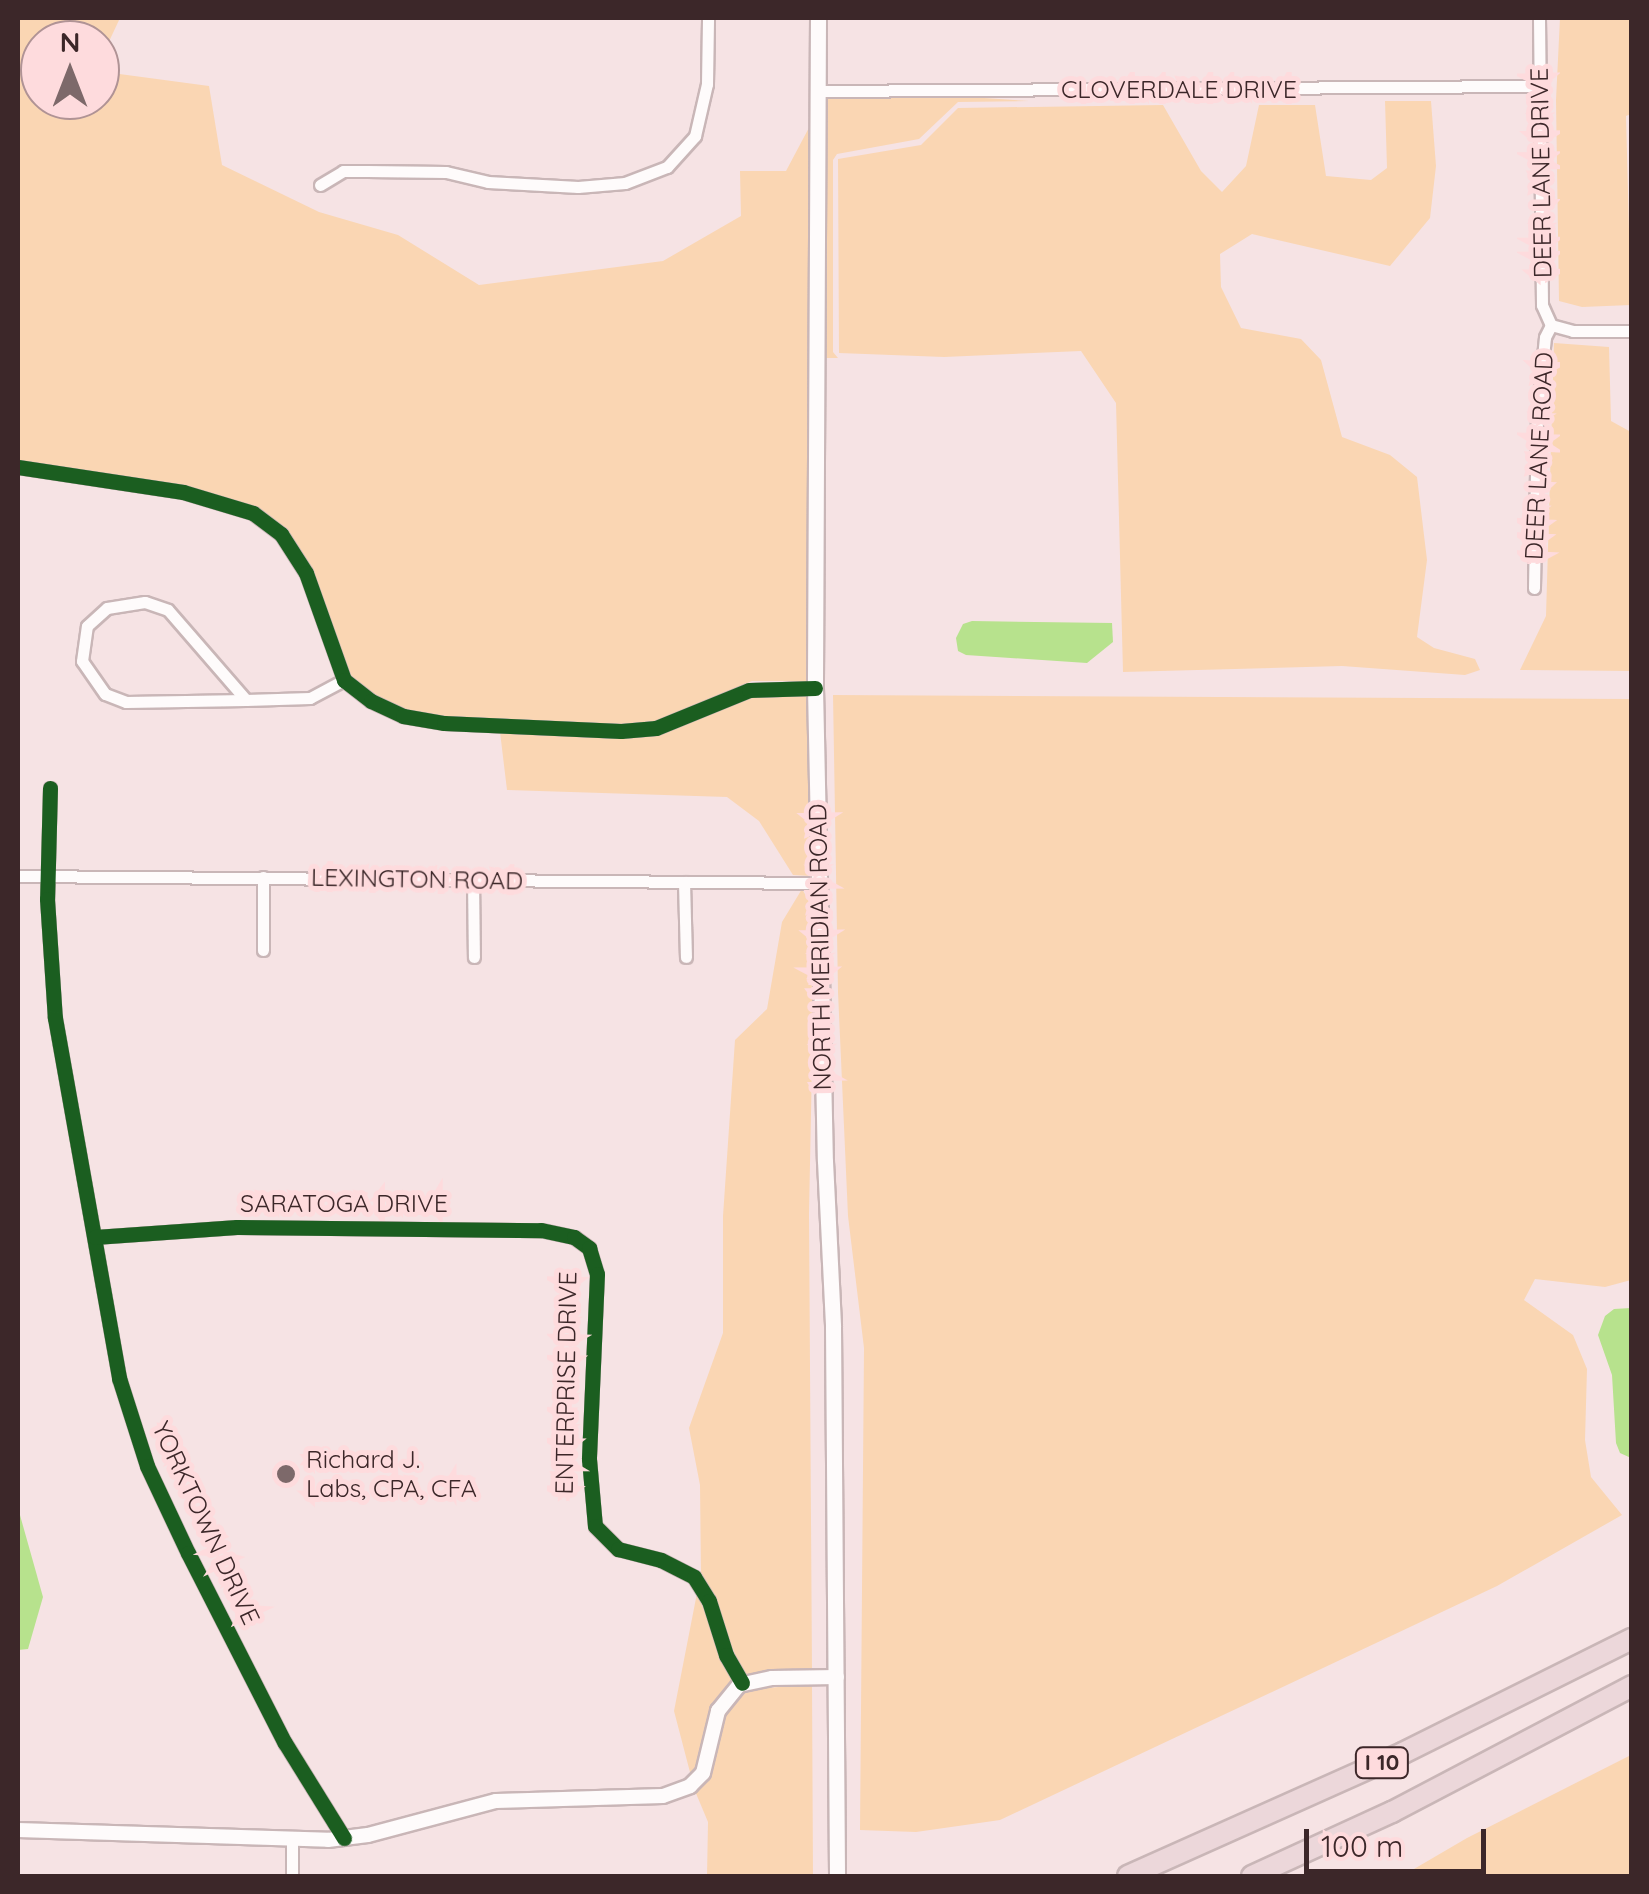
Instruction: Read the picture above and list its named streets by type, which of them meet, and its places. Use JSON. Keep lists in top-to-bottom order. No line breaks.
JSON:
{"streets":{"highway":["I 10"],"main road":["NORTH MERIDIAN ROAD"],"street":["CLOVERDALE DRIVE","DEER LANE DRIVE","DEER LANE ROAD","LEXINGTON ROAD","SARATOGA DRIVE","ENTERPRISE DRIVE","YORKTOWN DRIVE"]},"crossings":[["CLOVERDALE DRIVE","DEER LANE DRIVE"],["CLOVERDALE DRIVE","NORTH MERIDIAN ROAD"],["DEER LANE DRIVE","DEER LANE ROAD"],["LEXINGTON ROAD","NORTH MERIDIAN ROAD"],["LEXINGTON ROAD","YORKTOWN DRIVE"],["SARATOGA DRIVE","ENTERPRISE DRIVE"],["SARATOGA DRIVE","YORKTOWN DRIVE"]],"places":["Richard J. Labs, CPA, CFA"],"scale_bar":"100 m","north":"top"}
